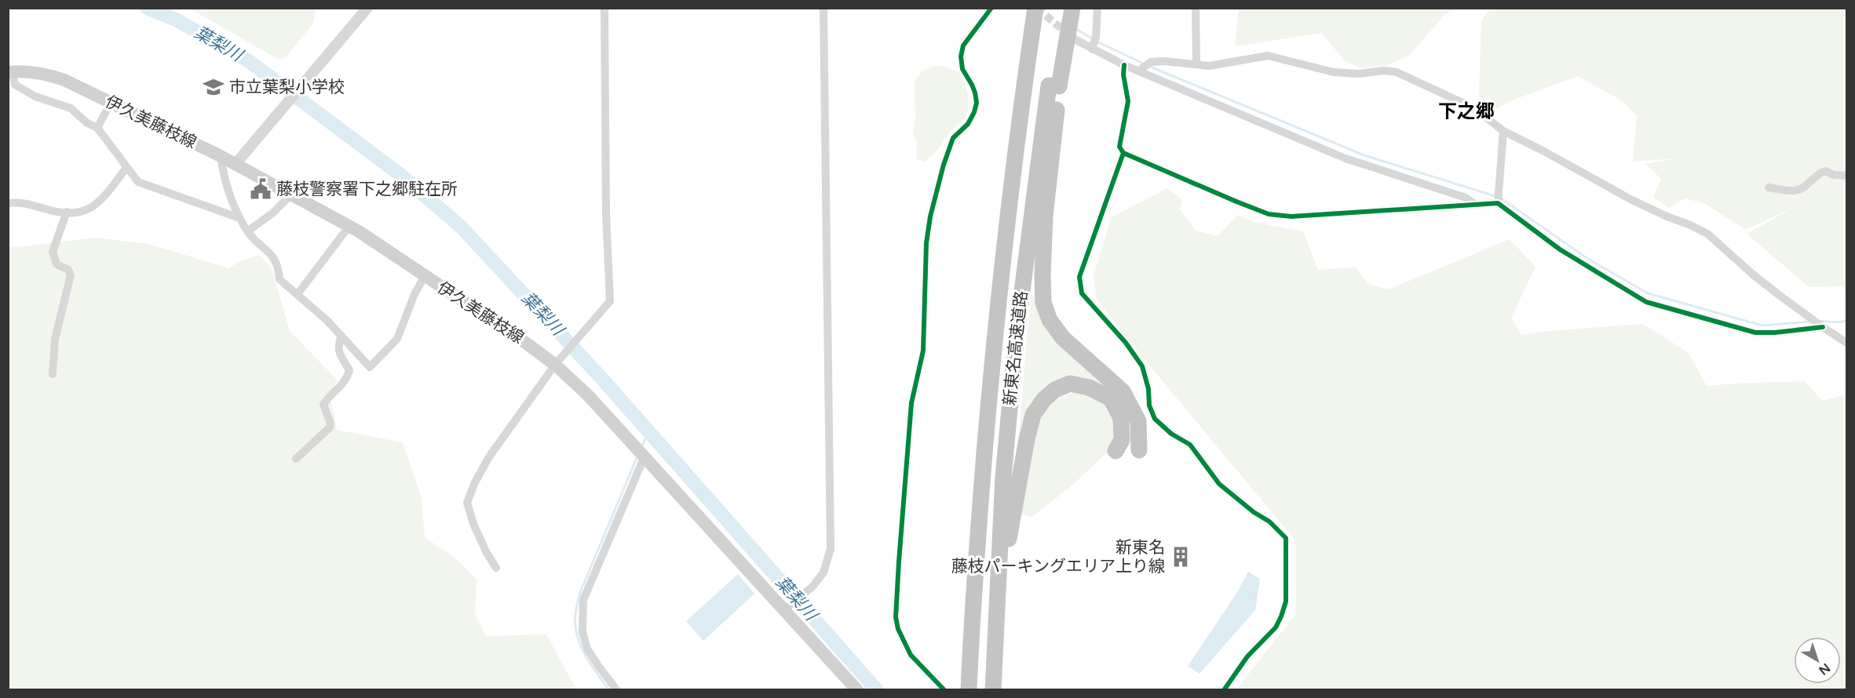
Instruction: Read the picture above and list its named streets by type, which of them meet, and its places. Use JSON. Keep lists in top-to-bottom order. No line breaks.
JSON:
{"streets":{"highway":["新東名高速道路"],"main road":["伊久美藤枝線"]},"districts":["下之郷"],"water":["葉梨川"],"places":{"school or university":["市立葉梨小学校"],"public building":["藤枝警察署下之郷駐在所"],"building":["新東名 藤枝パーキングエリア上り線"]},"north":"bottom right"}
